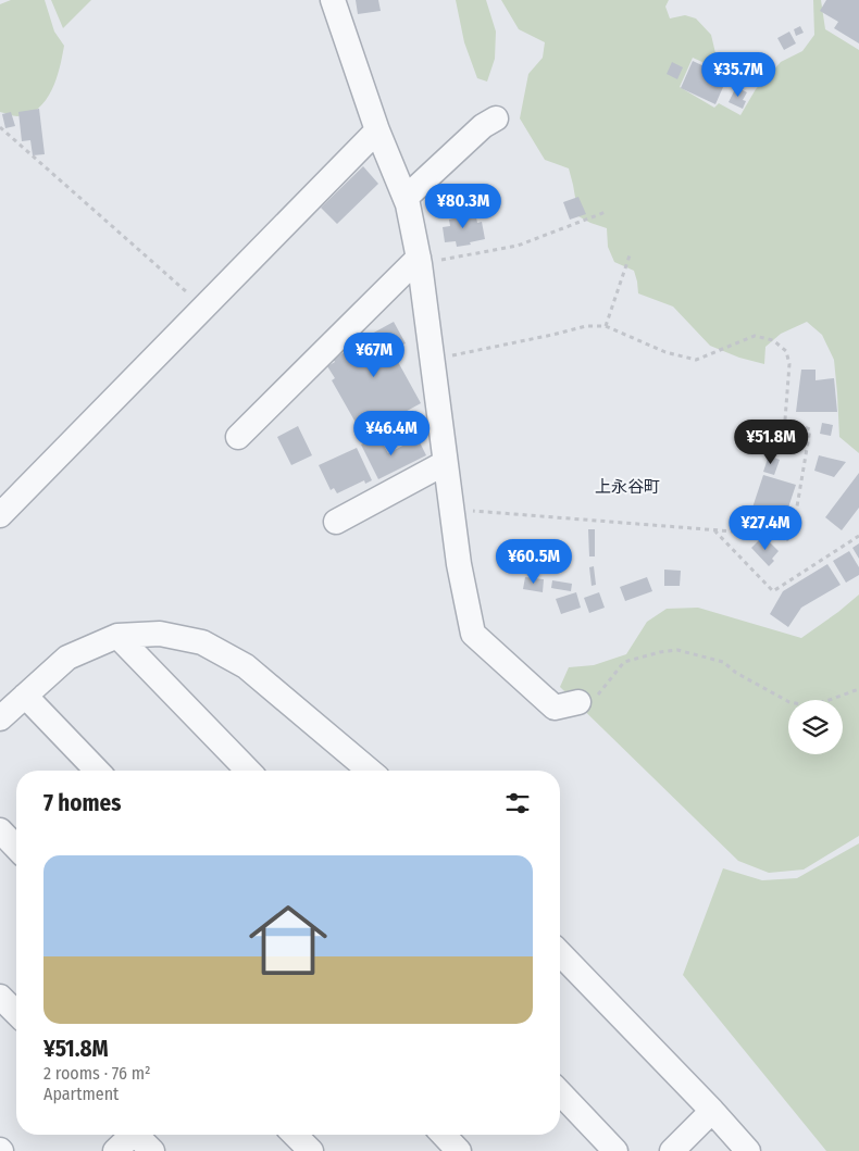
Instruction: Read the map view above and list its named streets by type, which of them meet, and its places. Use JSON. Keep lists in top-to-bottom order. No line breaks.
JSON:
{"districts":["上永谷町"],"page":{"price":["¥35.7M","¥80.3M","¥67M","¥46.4M","¥51.8M","¥27.4M","¥60.5M"],"heading":"7 homes","list":[{"name":"¥51.8M","note":"2 rooms · 76 m² · Apartment"}]}}
